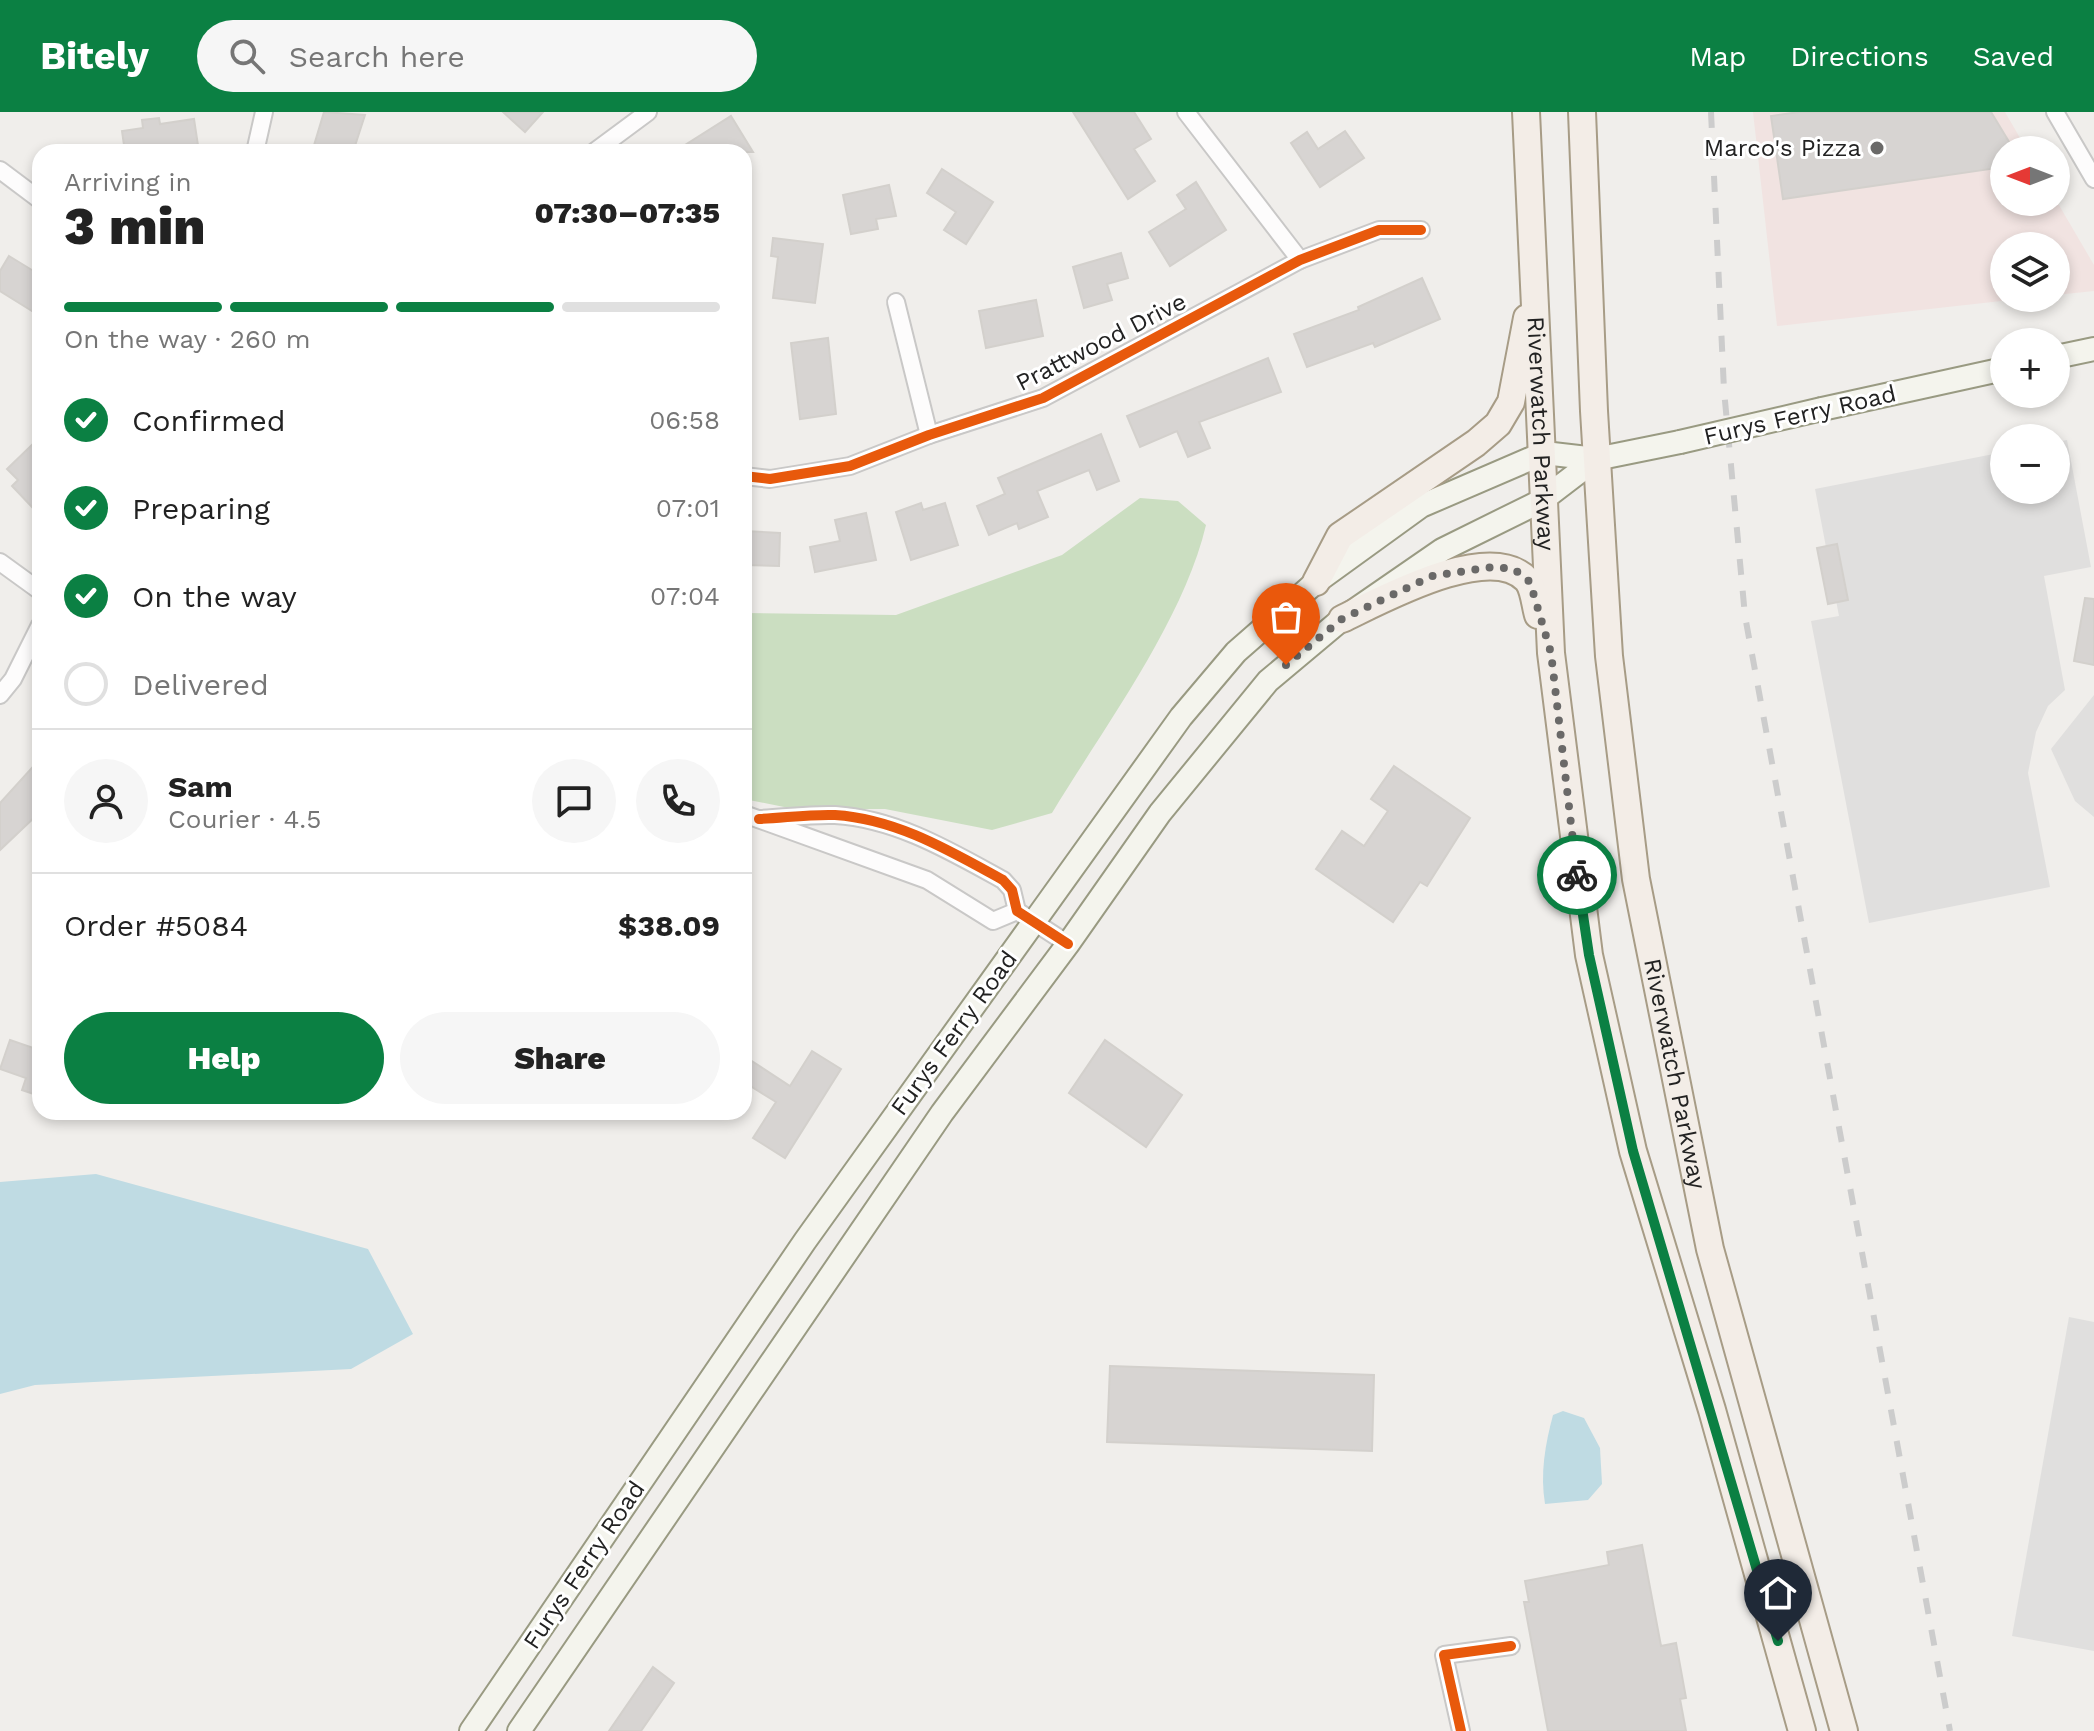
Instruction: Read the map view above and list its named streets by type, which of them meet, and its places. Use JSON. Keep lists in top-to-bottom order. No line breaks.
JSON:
{"streets":{"main road":["Furys Ferry Road","Riverwatch Parkway"],"street":["Prattwood Drive"]},"crossings":[["Furys Ferry Road","Riverwatch Parkway"]],"places":["Marco's Pizza"],"north":"left","page":{"header":"Bitely","search":"Search here","nav":["Map","Directions","Saved"],"map_buttons":["+","−"],"heading":["3 min","Arriving in","07:30–07:35"],"panel":["Sam","Courier · 4.5","Order #5084","$38.09"],"bar":"On the way · 260 m","list":[["Confirmed","06:58"],["Preparing","07:01"],["On the way","07:04"],"Delivered"],"buttons":["Help","Share"]}}
